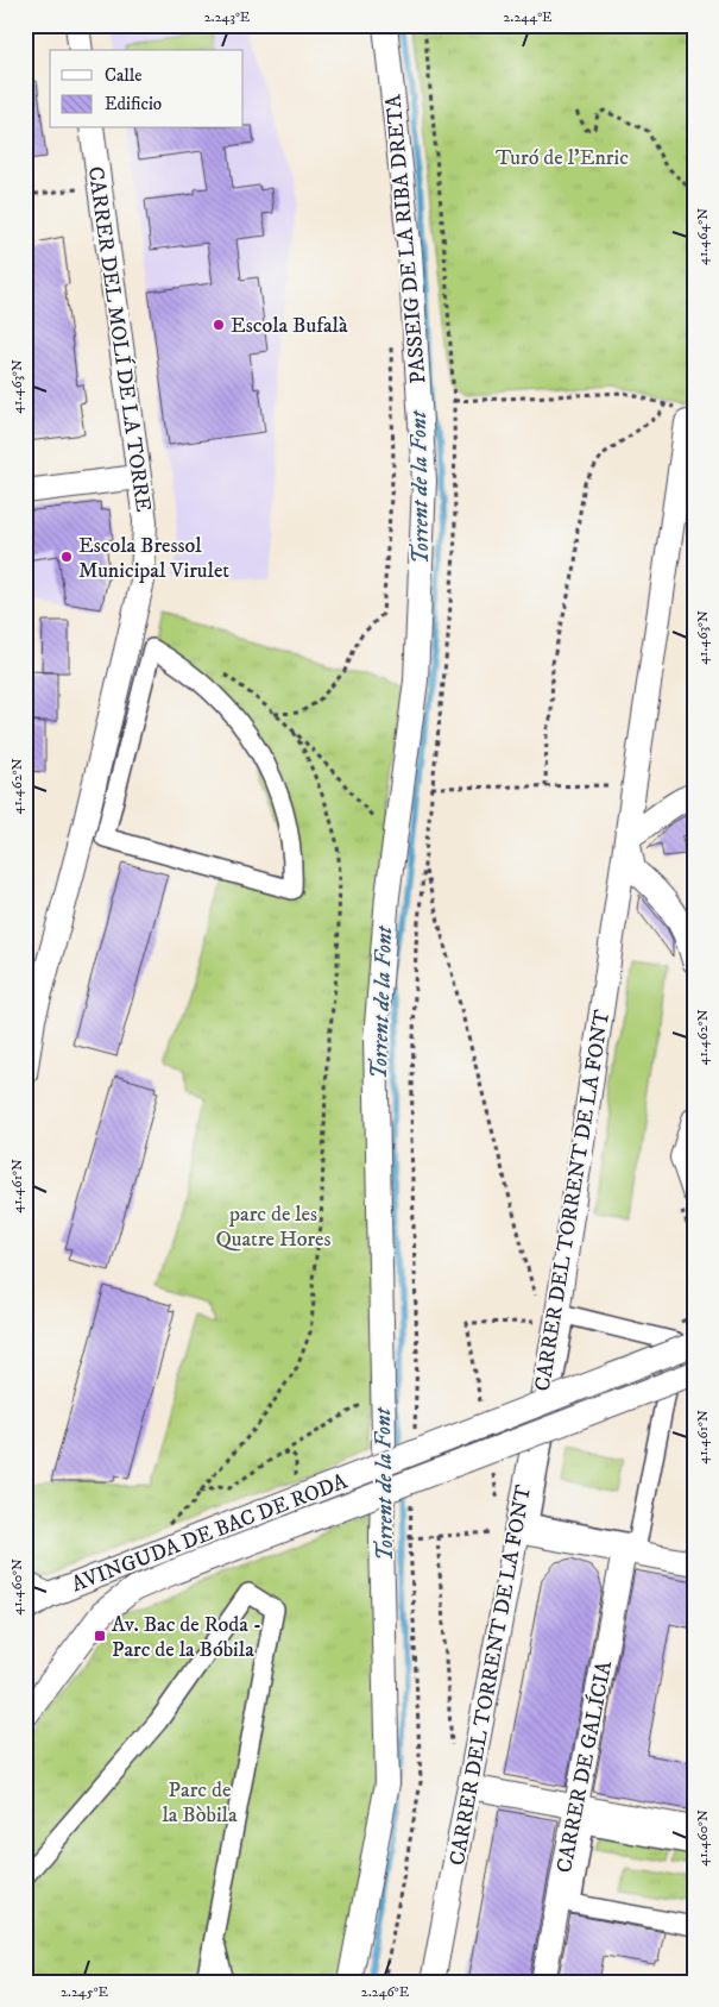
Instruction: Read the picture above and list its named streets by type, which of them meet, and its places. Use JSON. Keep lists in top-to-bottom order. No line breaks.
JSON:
{"streets":{"street":["PASSEIG DE LA RIBA DRETA","CARRER DEL MOLÍ DE LA TORRE","CARRER DEL TORRENT DE LA FONT","AVINGUDA DE BAC DE RODA","CARRER DE GALÍCIA"]},"water":["Torrent de la Font"],"parks":["Turó de l'Enric","parc de les Quatre Hores","Parc de la Bòbila"],"places":{"other":["Escola Bufalà","Escola Bressol Municipal Virulet"],"transit":["Av. Bac de Roda - Parc de la Bóbila"]},"legend":["Calle","Edificio"],"coordinates":["2.243°E","2.244°E","41.464°N","41.463°N","41.462°N","41.461°N","41.460°N","2.245°E","2.246°E"]}
